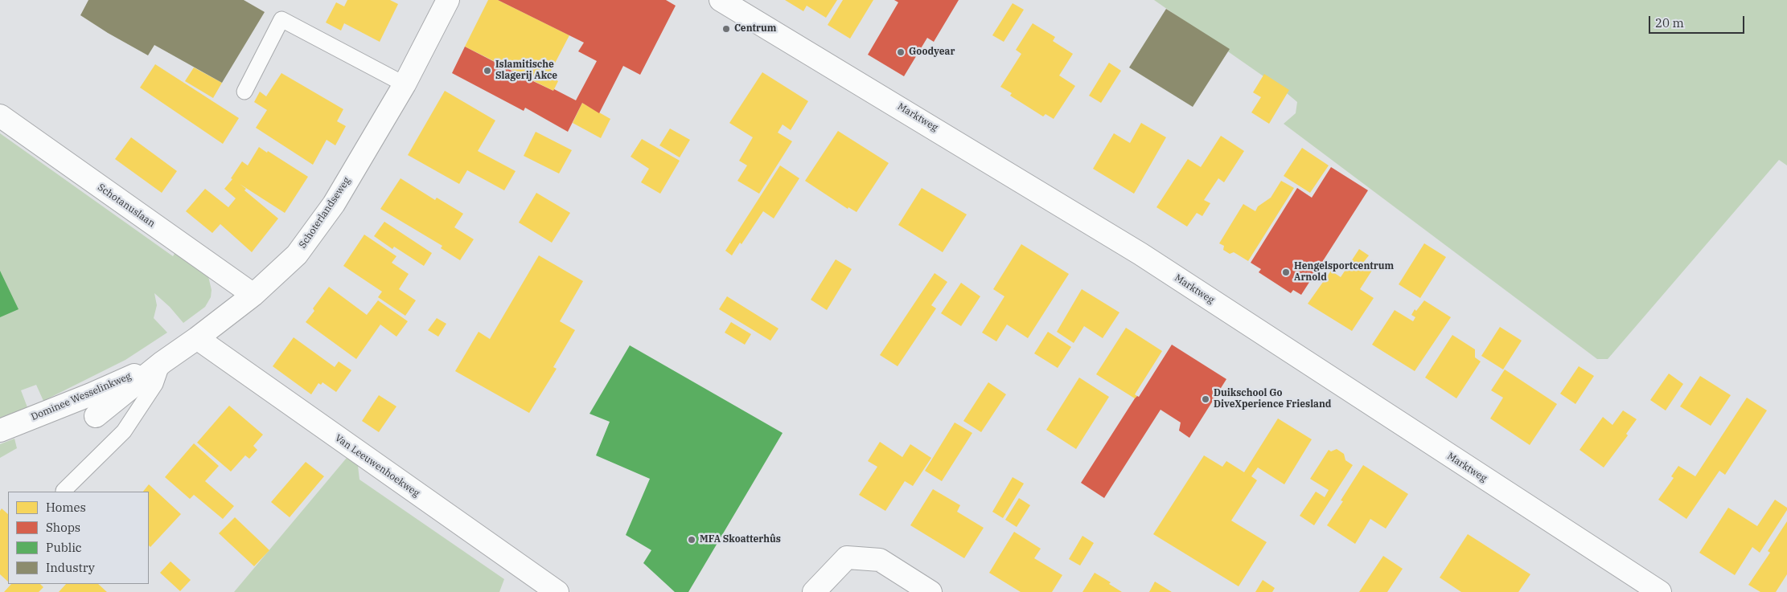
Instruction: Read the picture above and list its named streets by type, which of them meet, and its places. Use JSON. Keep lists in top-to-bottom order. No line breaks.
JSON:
{"streets":{"street":["Marktweg","Schotanuslaan","Schoterlandseweg","Dominee Wesselinkweg","Van Leeuwenhoekweg"]},"crossings":[["Schotanuslaan","Schoterlandseweg"],["Schoterlandseweg","Dominee Wesselinkweg"],["Schoterlandseweg","Van Leeuwenhoekweg"]],"places":["Centrum","Goodyear","Islamitische Slagerij Akce","Hengelsportcentrum Arnold","Duikschool Go DiveXperience Friesland","MFA Skoatterhûs"],"legend":["Homes","Shops","Public","Industry"],"scale_bar":"20 m"}
